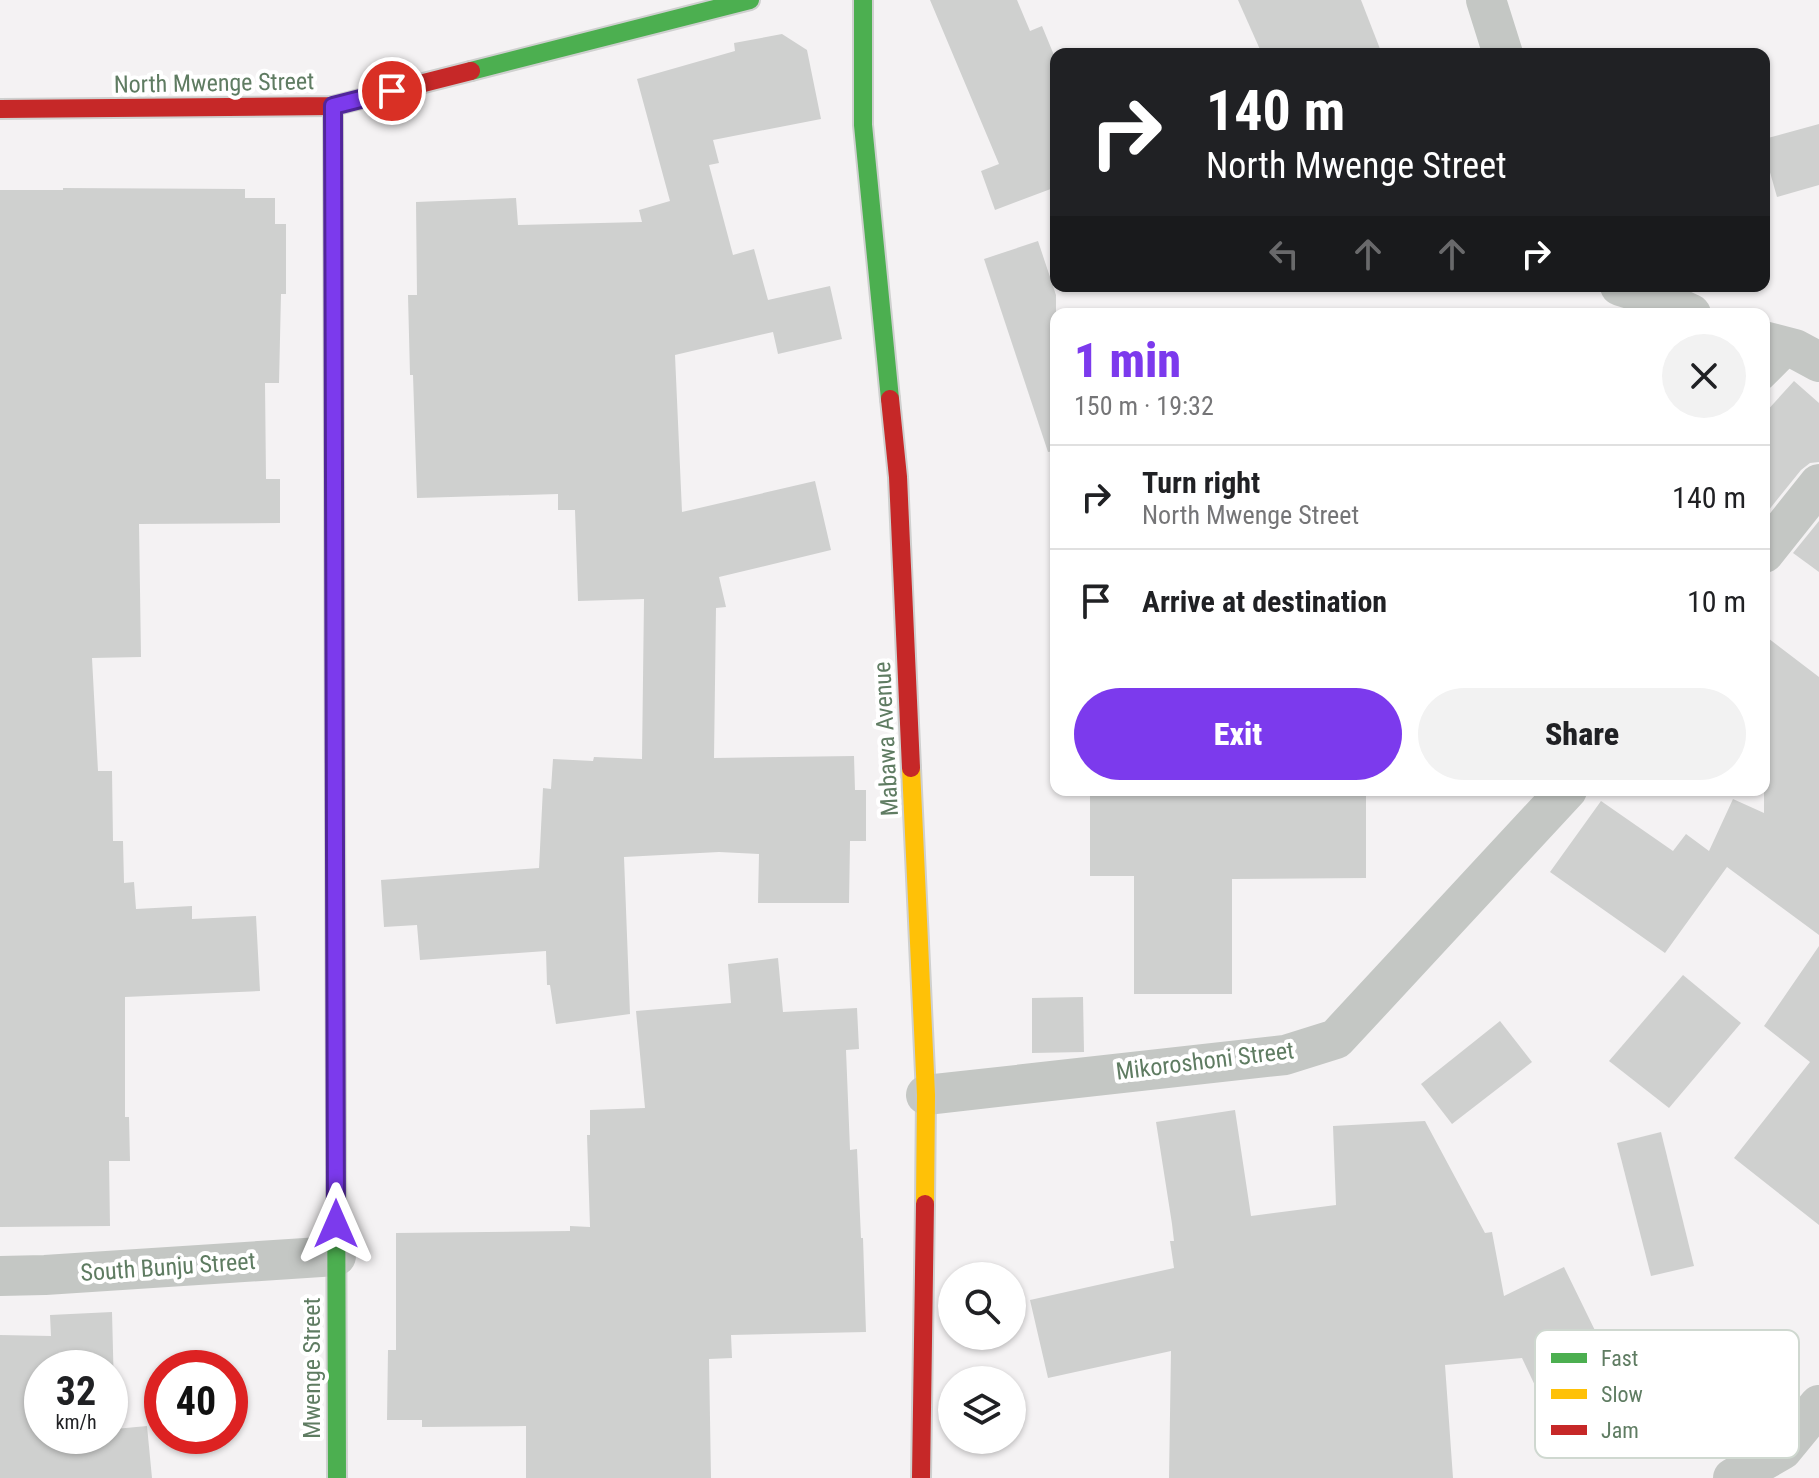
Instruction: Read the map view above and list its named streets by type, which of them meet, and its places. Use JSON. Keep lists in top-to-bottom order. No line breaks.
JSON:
{"streets":{"street":["North Mwenge Street","Mabawa Avenue","Mikoroshoni Street","South Bunju Street","Mwenge Street"]},"crossings":[["North Mwenge Street","Mwenge Street"],["Mabawa Avenue","Mikoroshoni Street"],["South Bunju Street","Mwenge Street"]],"legend":["Fast","Slow","Jam"],"page":{"turn":["140 m","North Mwenge Street"],"heading":["1 min","150 m · 19:32"],"list":[{"name":"Turn right","note":"North Mwenge Street","value":"140 m"},{"name":"Arrive at destination","value":"10 m"}],"buttons":["Exit","Share"],"speed":"32 km/h","limit":"40"}}
